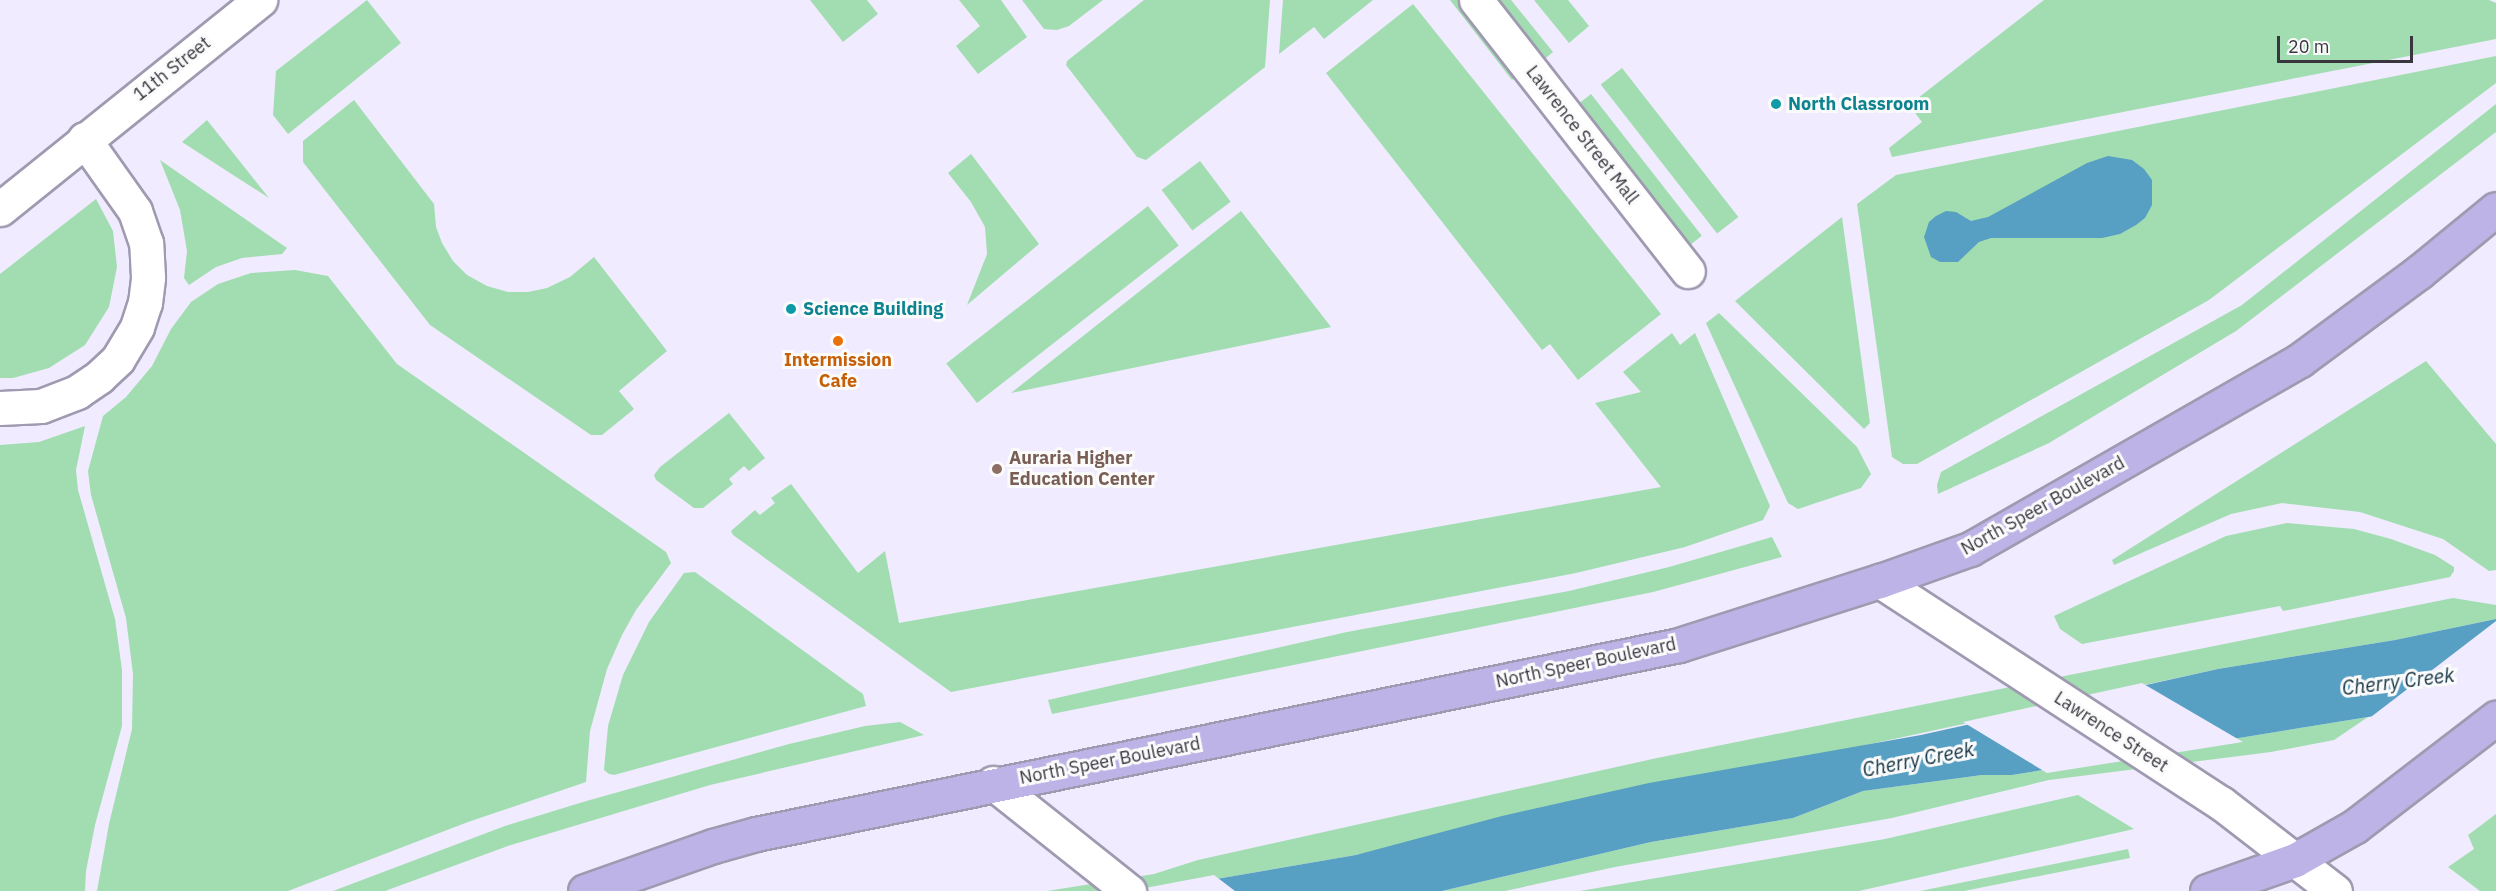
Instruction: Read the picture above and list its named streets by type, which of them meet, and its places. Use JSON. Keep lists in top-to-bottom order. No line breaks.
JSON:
{"streets":{"main road":["North Speer Boulevard"],"street":["11th Street","Lawrence Street Mall","Lawrence Street"]},"crossings":[["North Speer Boulevard","Lawrence Street"]],"water":["Cherry Creek"],"places":["North Classroom","Science Building","Intermission Cafe","Auraria Higher Education Center"],"scale_bar":"20 m"}
